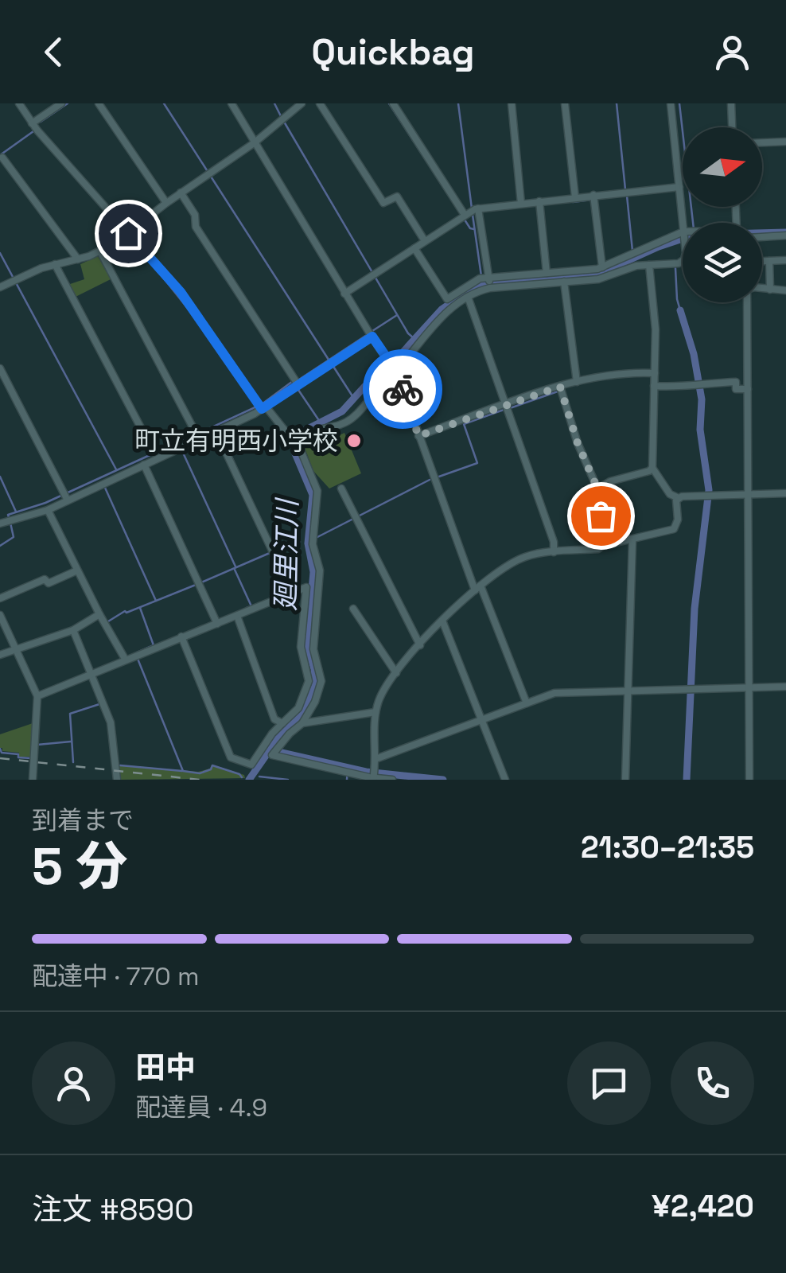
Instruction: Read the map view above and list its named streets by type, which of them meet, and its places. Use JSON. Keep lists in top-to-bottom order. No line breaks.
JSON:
{"water":["廻里江川"],"places":["町立有明西小学校"],"north":"right","page":{"header":"Quickbag","heading":["5 分","到着まで","21:30–21:35"],"panel":["田中","配達員 · 4.9","注文 #8590","¥2,420"],"bar":"配達中 · 770 m"}}
